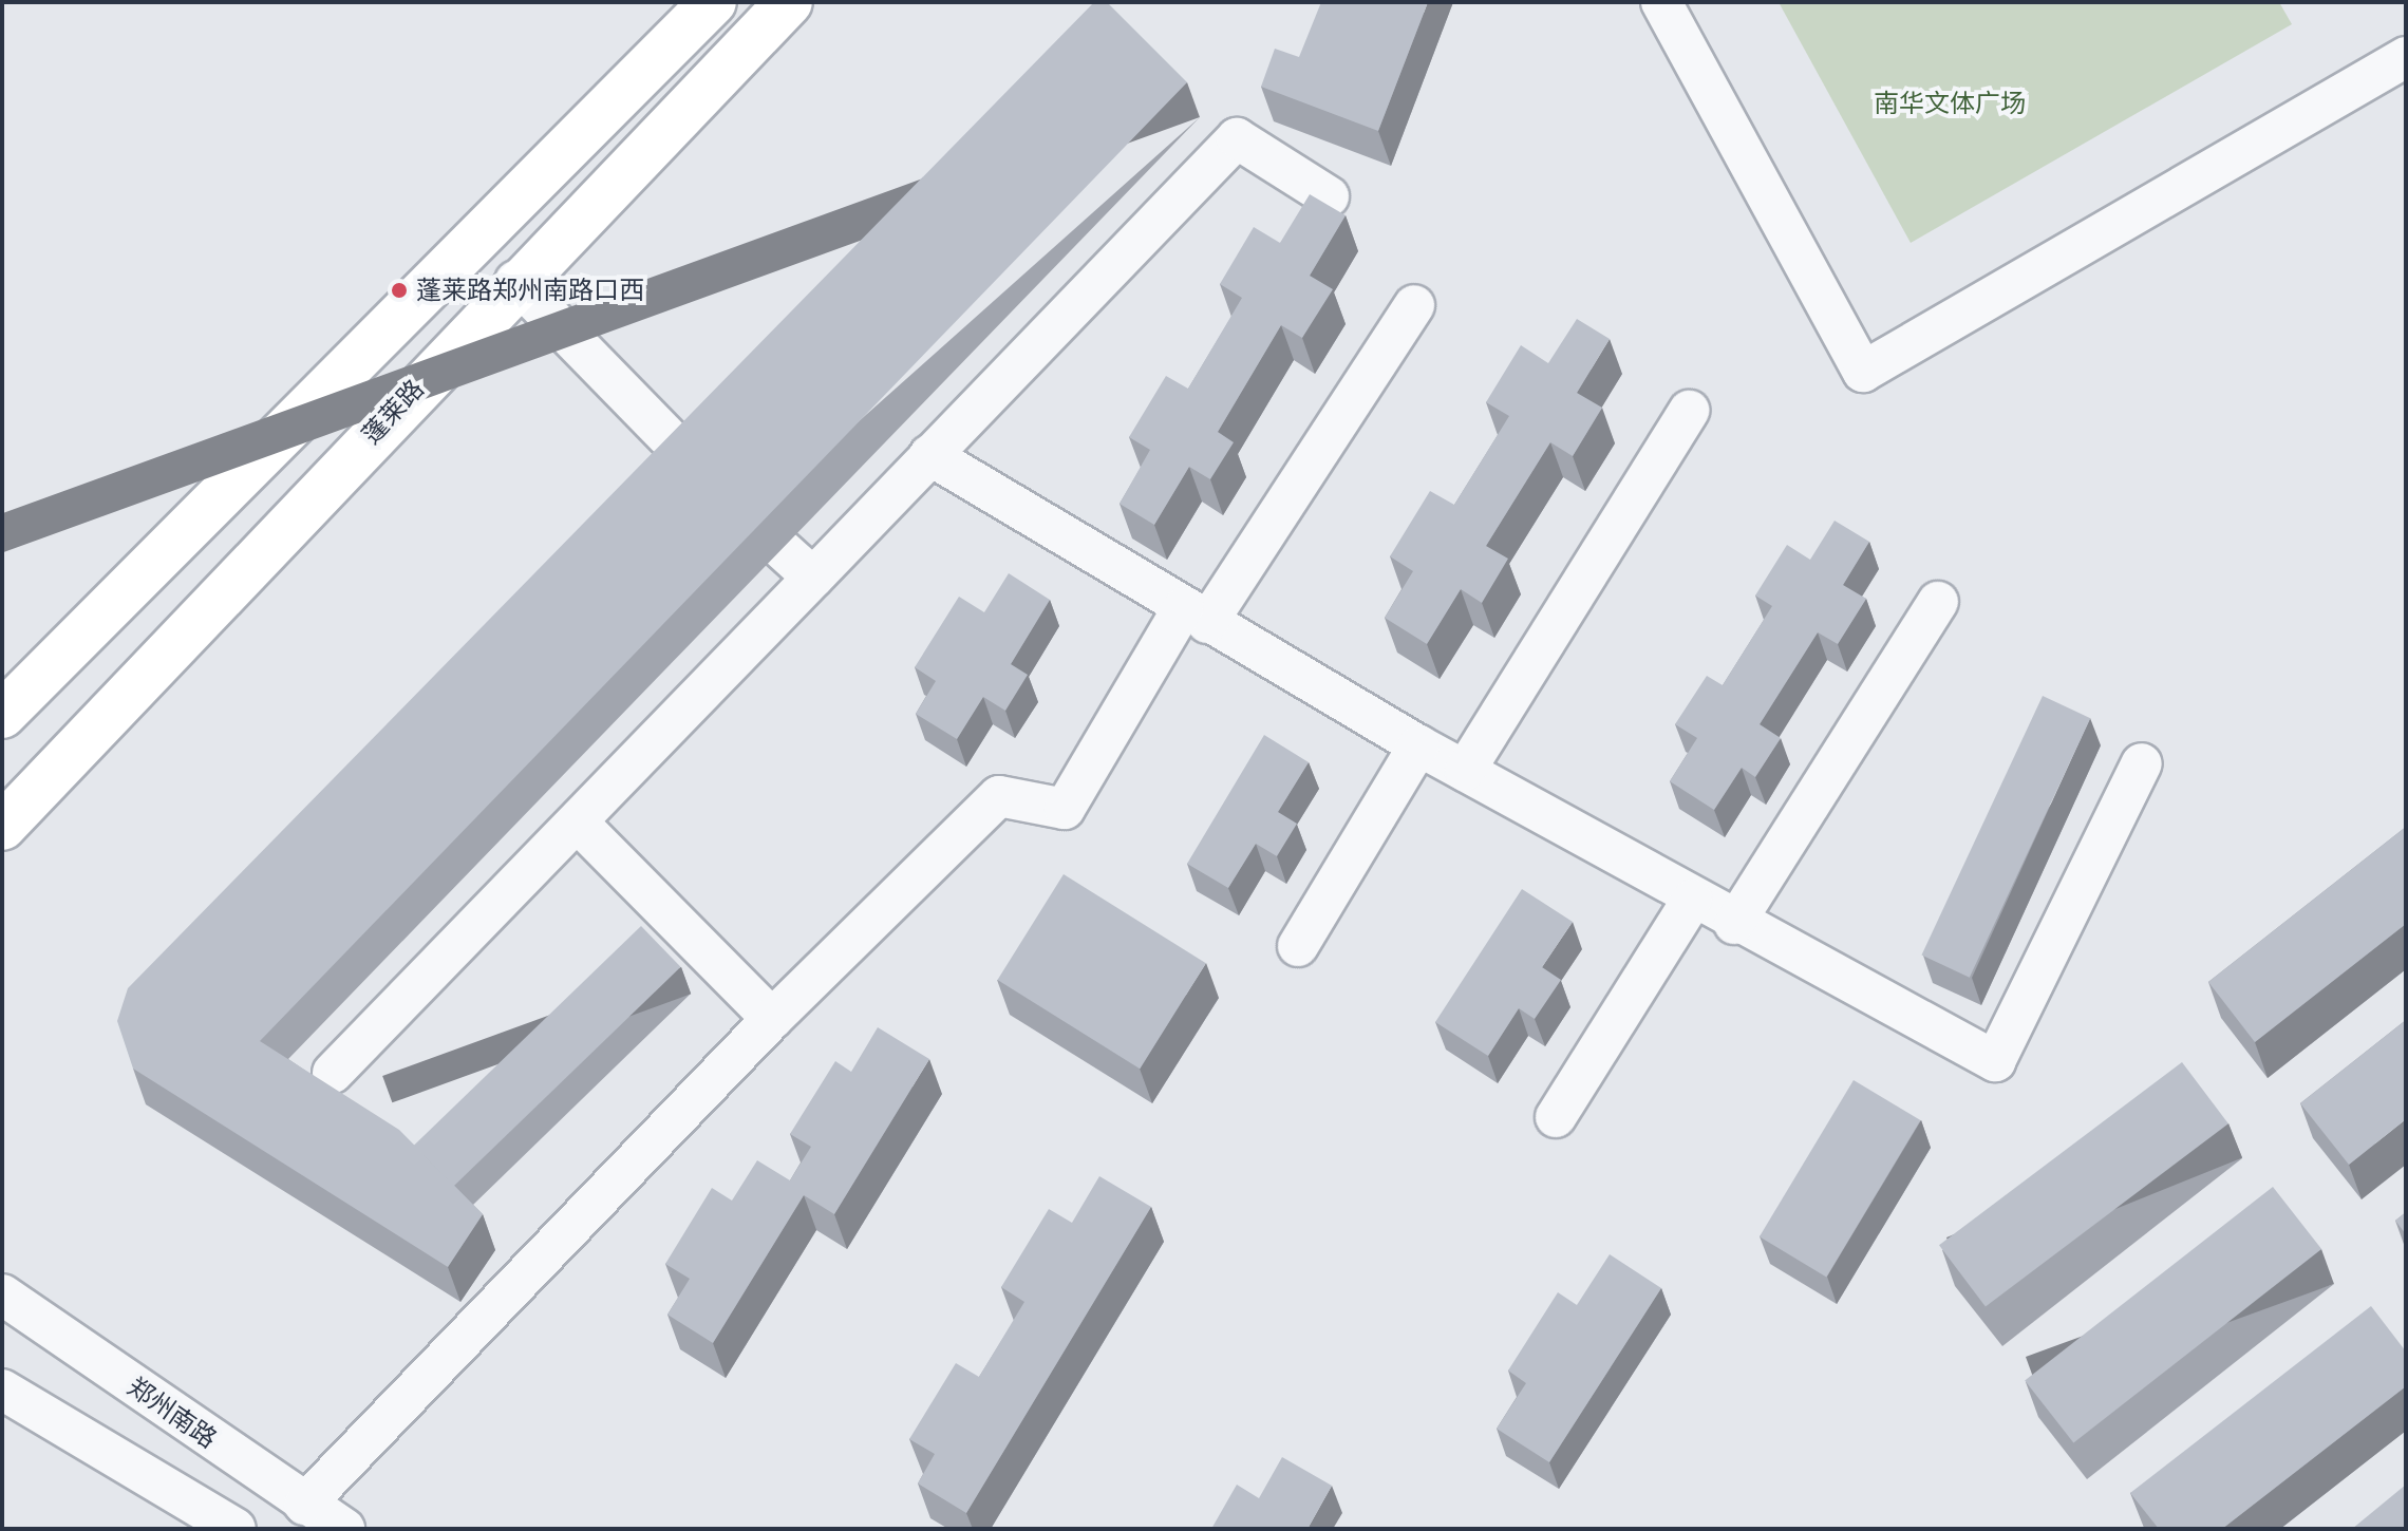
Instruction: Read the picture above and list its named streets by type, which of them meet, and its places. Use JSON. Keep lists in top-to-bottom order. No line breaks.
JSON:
{"streets":{"main road":["蓬莱路"],"street":["郑州南路"]},"parks":["南华文体广场"],"places":["蓬莱路郑州南路口西"]}
